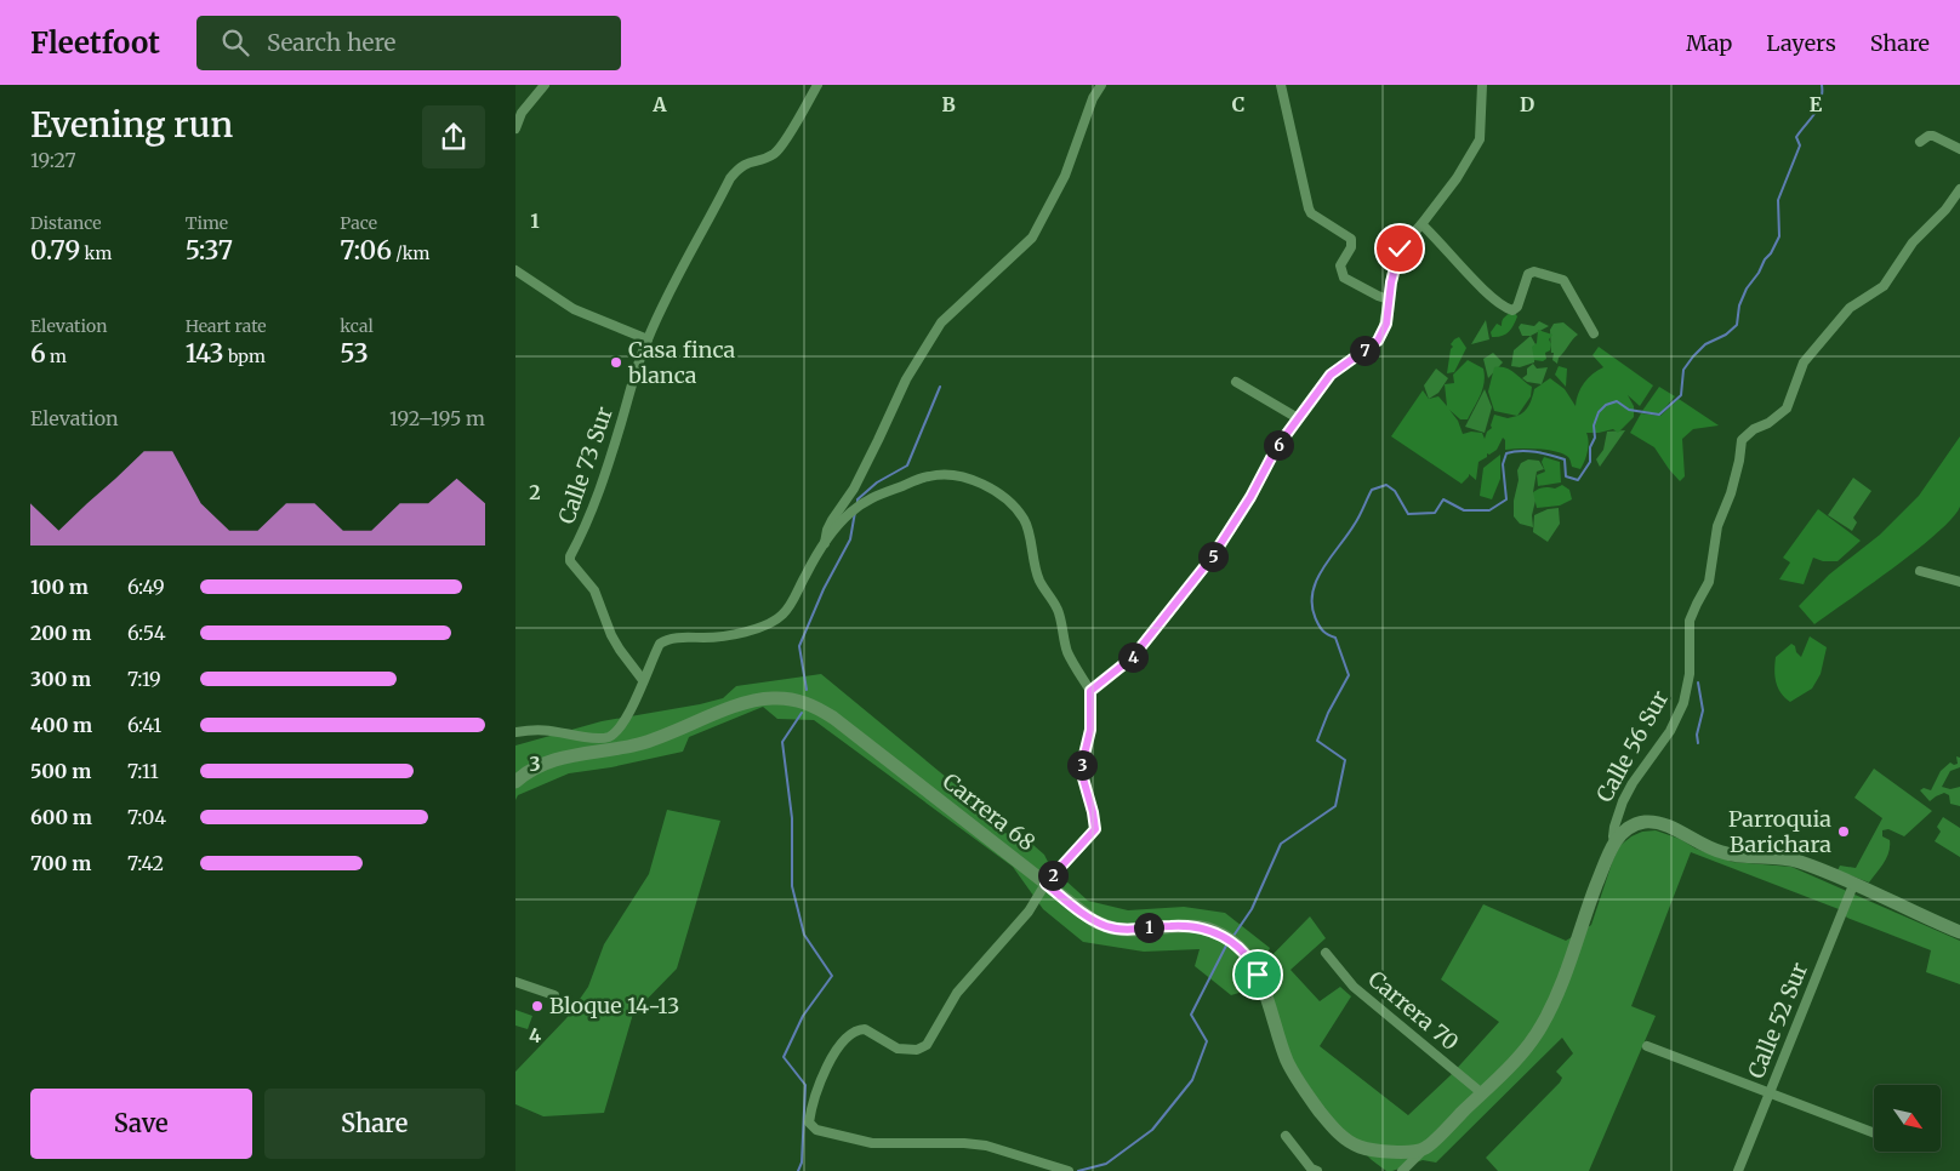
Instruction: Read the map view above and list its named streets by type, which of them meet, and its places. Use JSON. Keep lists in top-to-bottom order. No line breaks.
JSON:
{"streets":{"street":["Calle 73 Sur","Calle 56 Sur","Carrera 68","Carrera 70","Calle 52 Sur"]},"crossings":[["Calle 56 Sur","Carrera 68"],["Calle 56 Sur","Carrera 70"]],"places":["Casa finca blanca","Parroquia Barichara","Bloque 14-13"],"north":"bottom right","page":{"header":"Fleetfoot","search":"Search here","nav":["Map","Layers","Share"],"heading":["Evening run","19:27"],"stats":[["Distance","0.79 km"],["Time","5:37"],["Pace","7:06 /km"],["Elevation","6 m"],["Heart rate","143 bpm"],["kcal","53"]],"pins":["7","6","5","4","3","2","1"],"chart":["Elevation","192–195 m"],"list":[{"name":"100 m","note":"6:49"},{"name":"200 m","note":"6:54"},{"name":"300 m","note":"7:19"},{"name":"400 m","note":"6:41"},{"name":"500 m","note":"7:11"},{"name":"600 m","note":"7:04"},{"name":"700 m","note":"7:42"}],"buttons":["Save","Share"]},"grid":{"columns":["A","B","C","D","E"],"rows":["1","2","3","4"]}}
